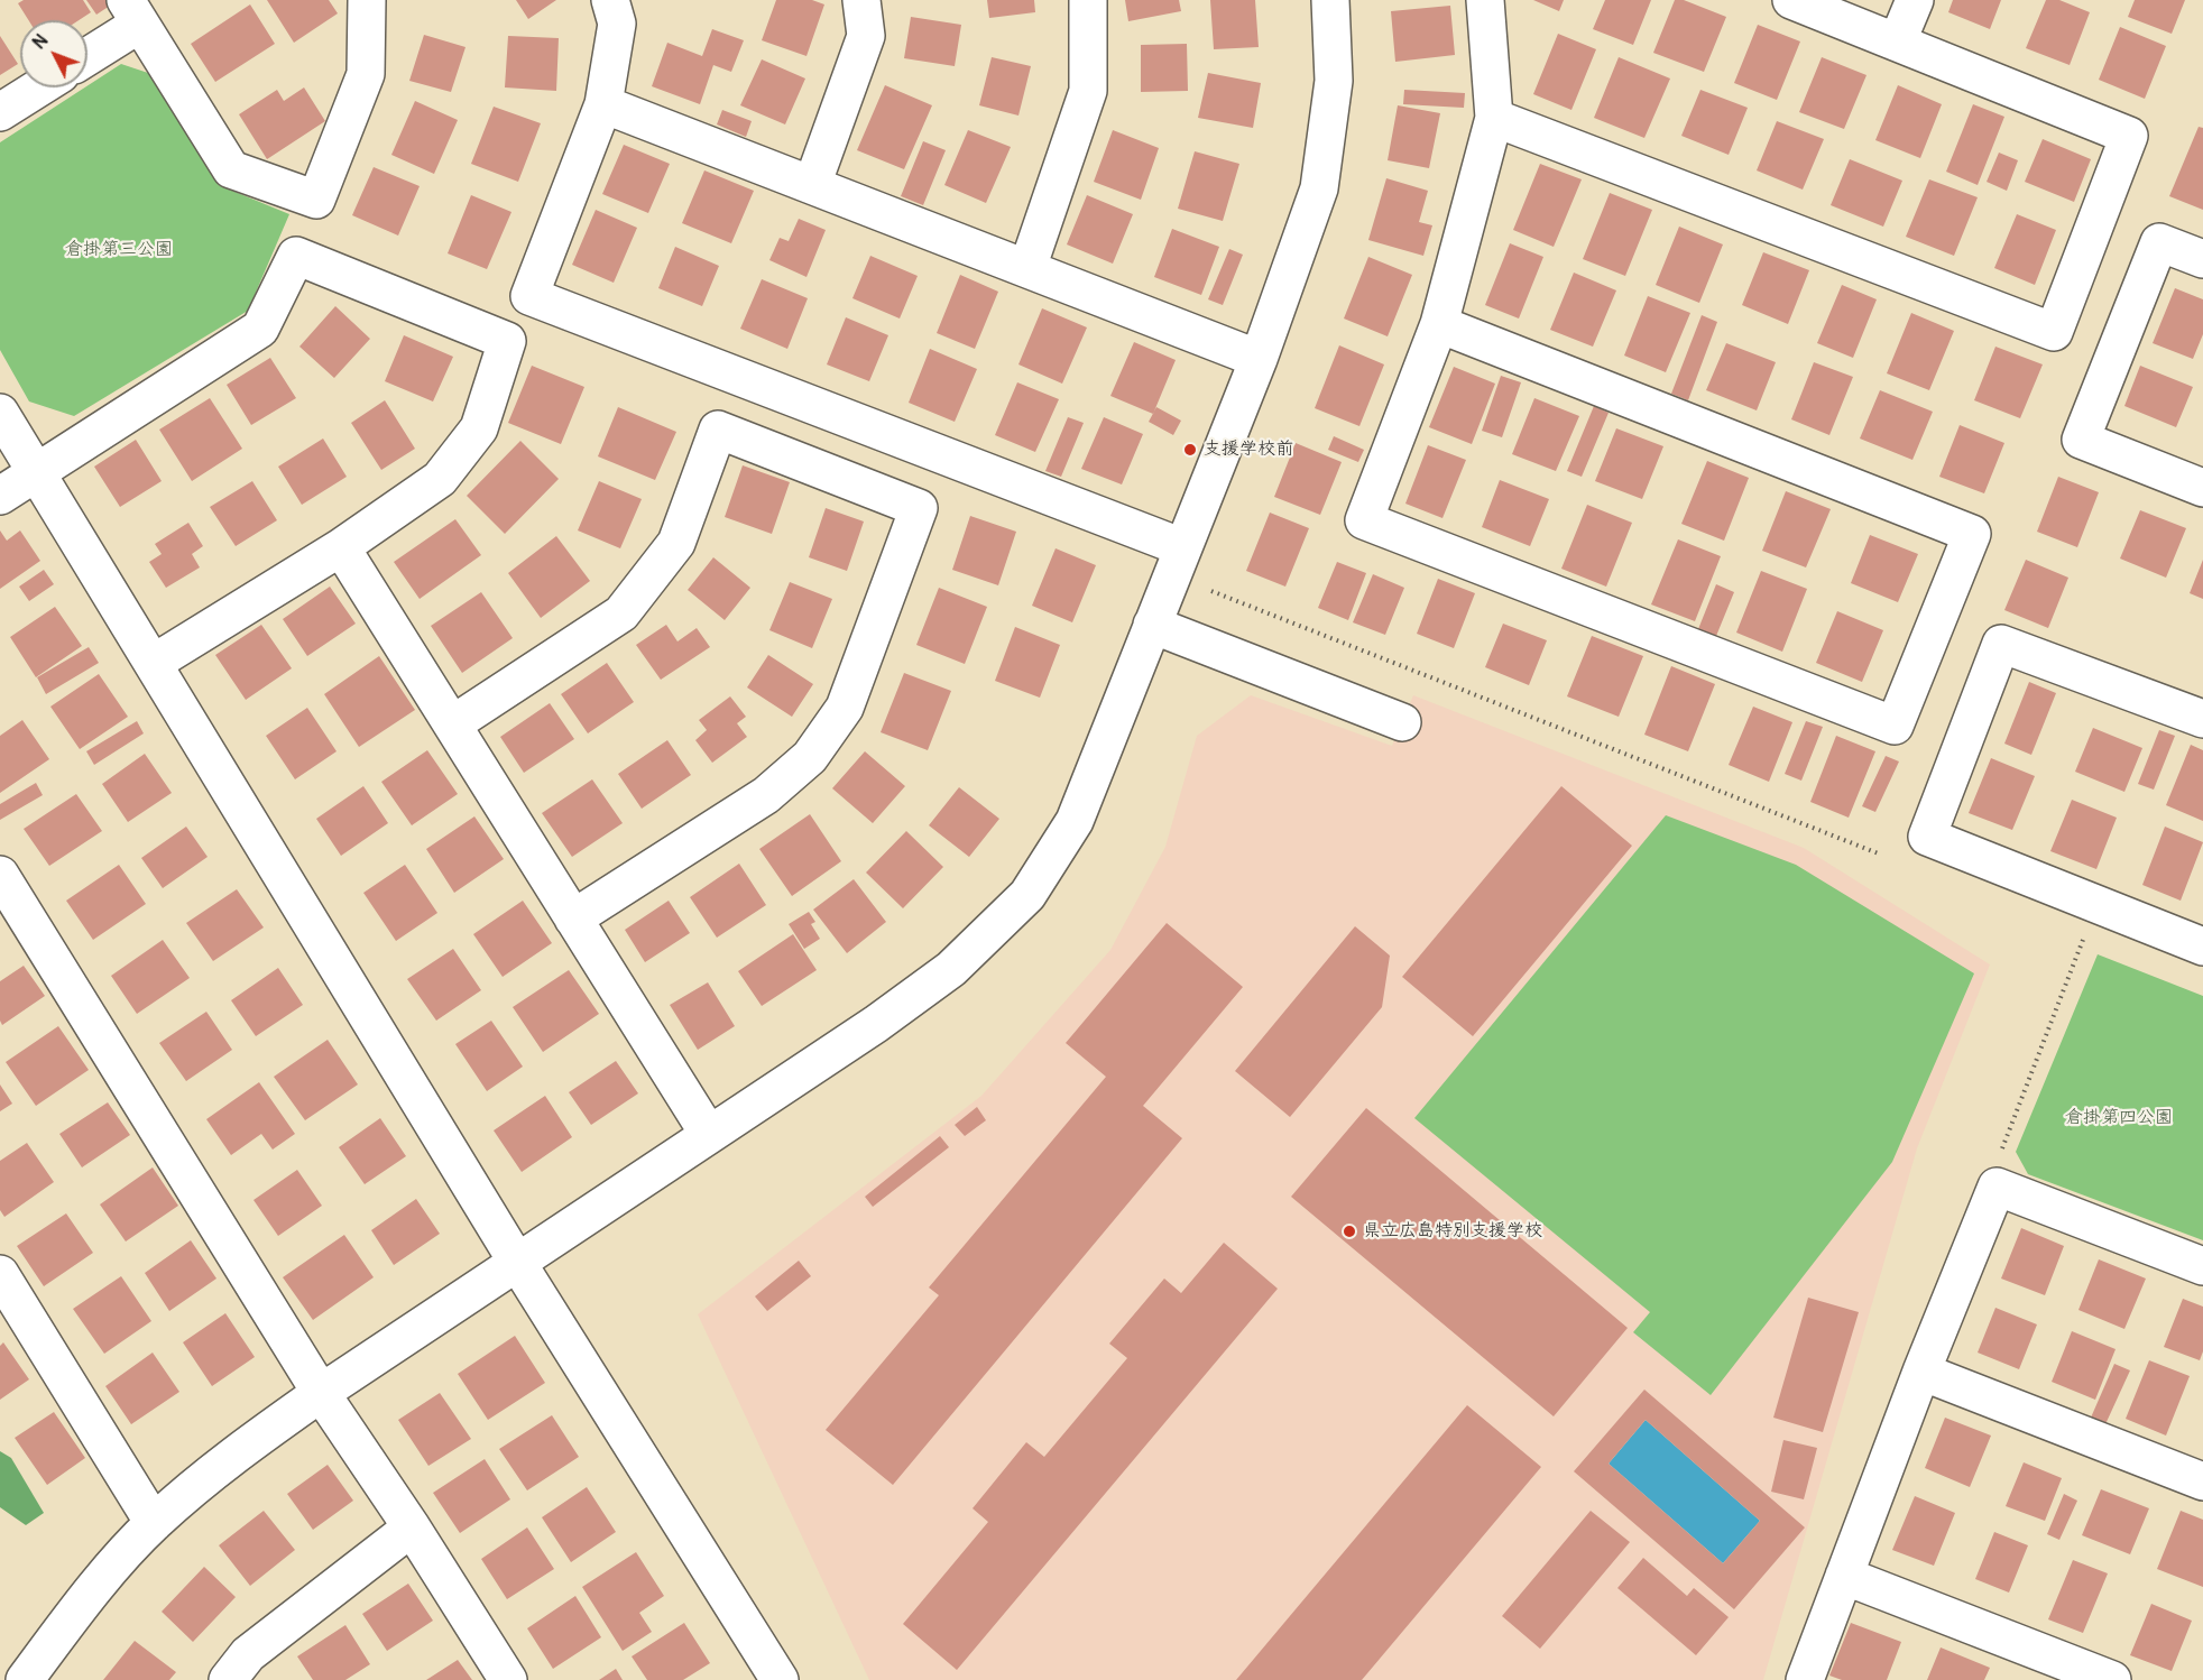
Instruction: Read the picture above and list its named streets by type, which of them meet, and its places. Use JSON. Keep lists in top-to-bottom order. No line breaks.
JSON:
{"parks":["倉掛第三公園","倉掛第四公園"],"places":["支援学校前","県立広島特別支援学校"],"north":"top left"}
